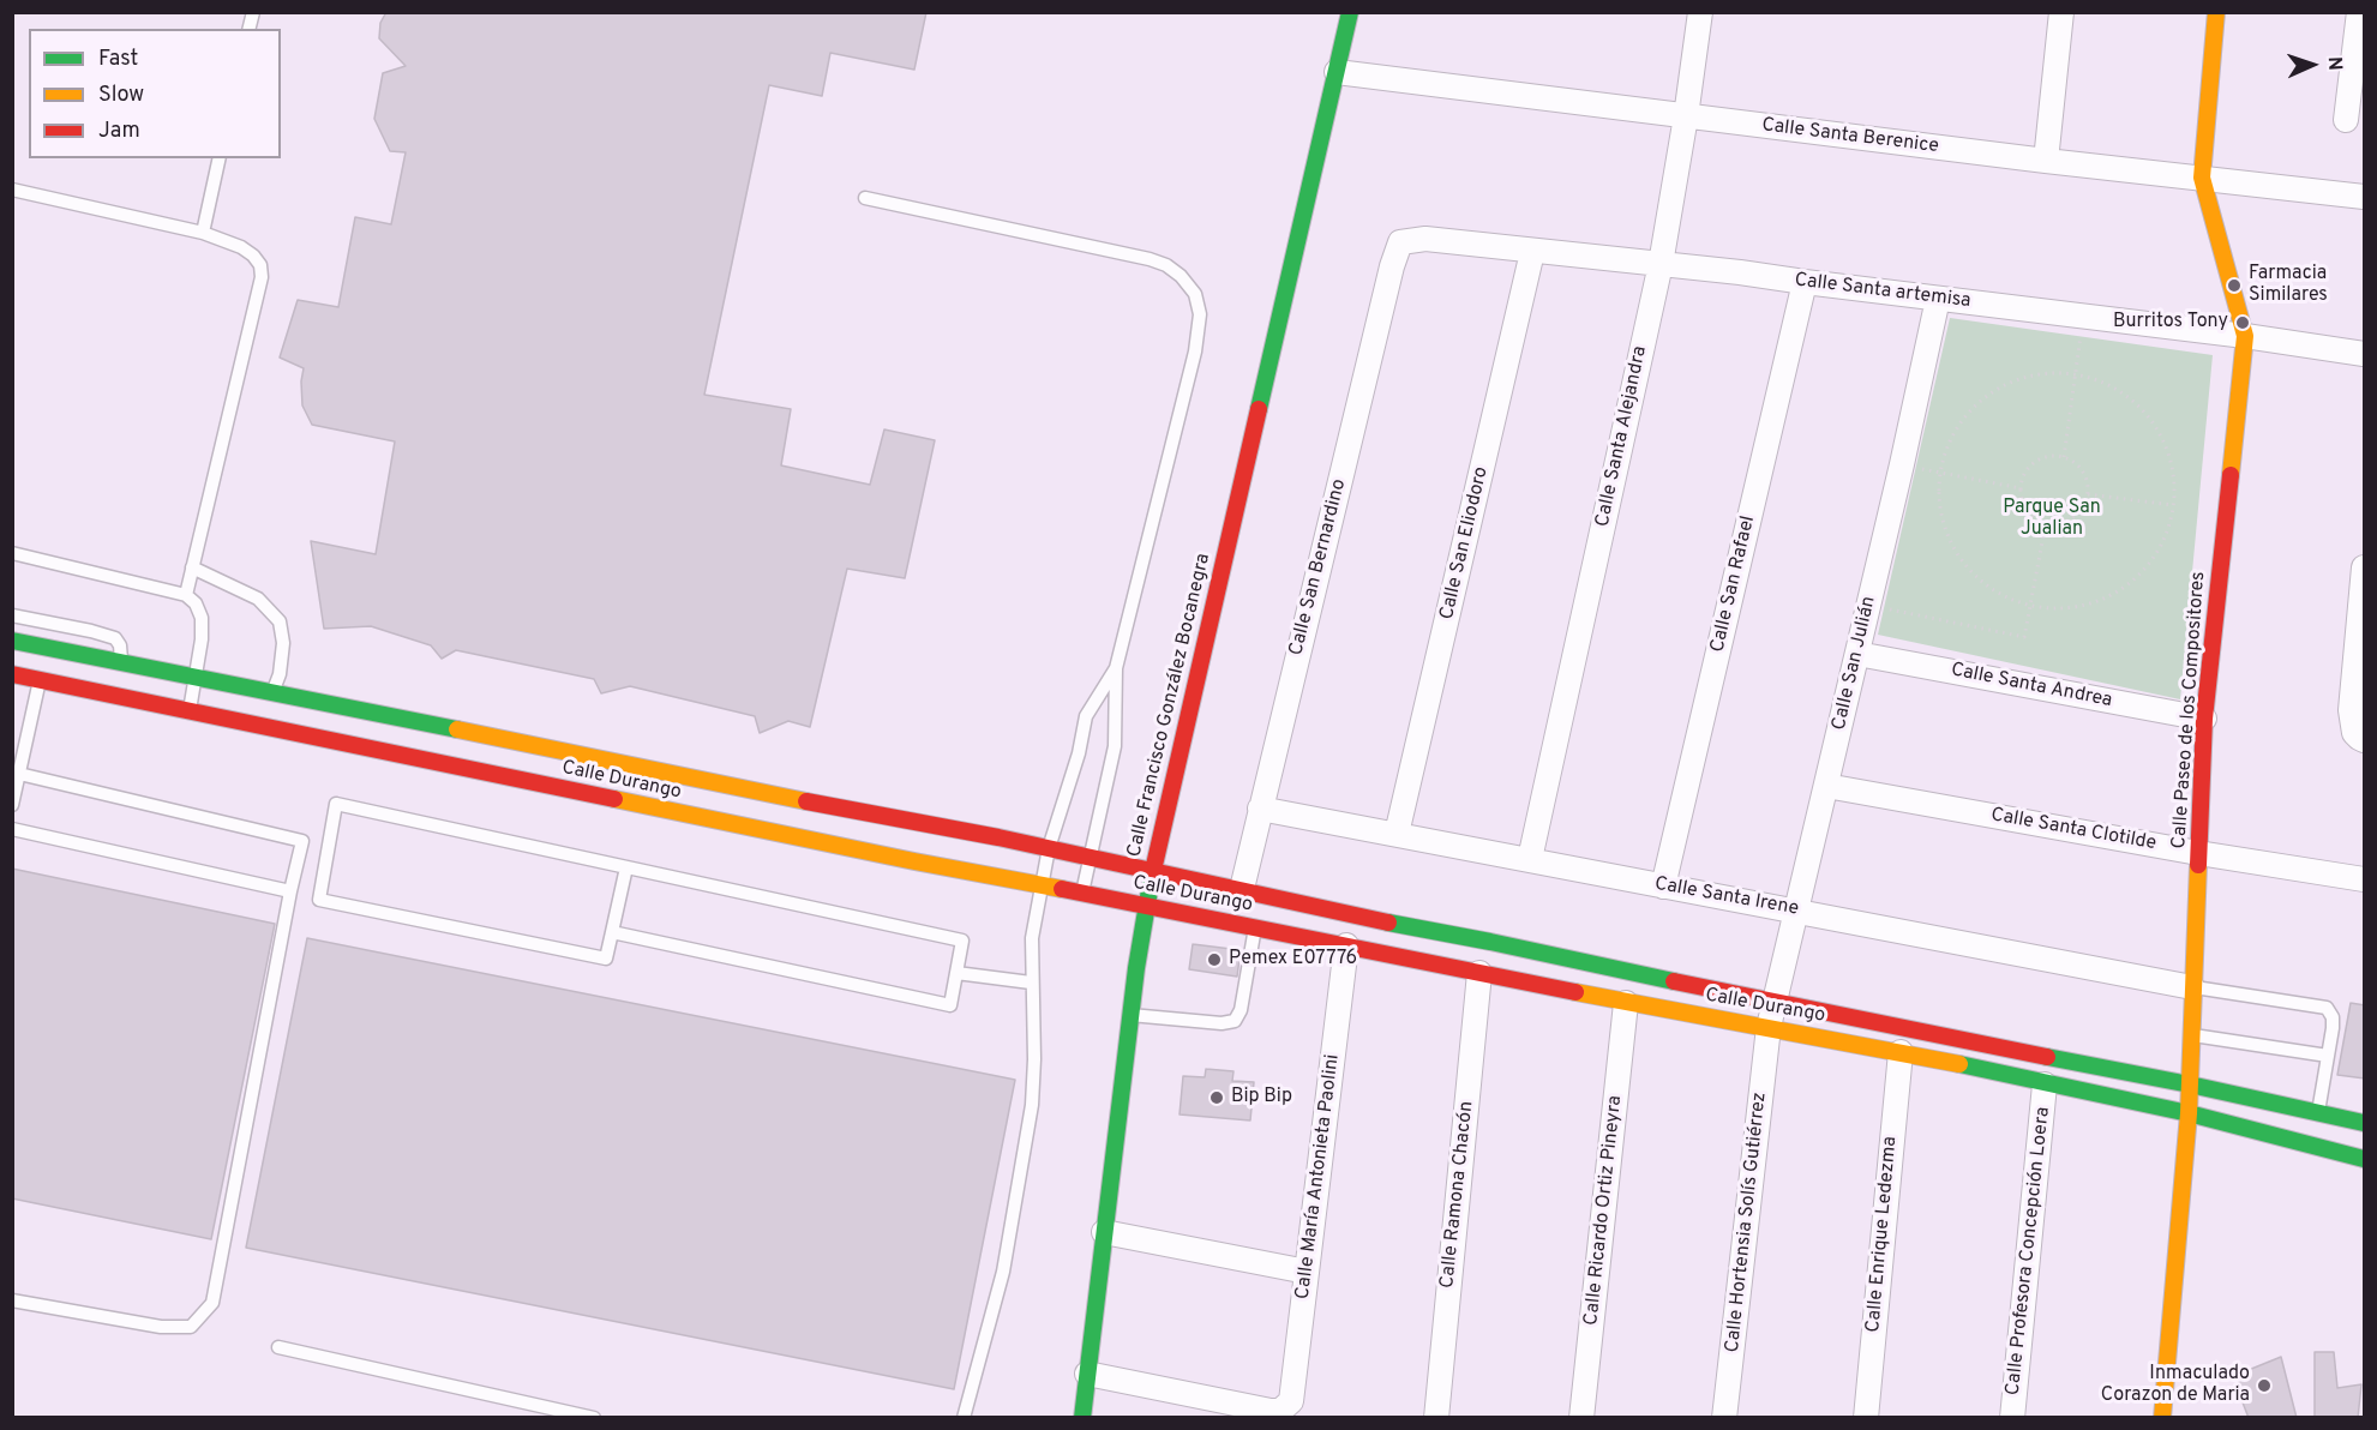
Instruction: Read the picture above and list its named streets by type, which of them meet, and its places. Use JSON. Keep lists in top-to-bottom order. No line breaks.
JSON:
{"streets":{"main road":["Calle Francisco González Bocanegra","Calle Paseo de los Compositores","Calle Durango"],"street":["Calle Santa Berenice","Calle Santa artemisa","Calle Santa Alejandra","Calle San Eliodoro","Calle San Bernardino","Calle San Rafael","Calle San Julián","Calle Santa Andrea","Calle Santa Clotilde","Calle Santa Irene","Calle María Antonieta Paolini","Calle Ramona Chacón","Calle Ricardo Ortiz Pineyra","Calle Hortensia Solís Gutiérrez","Calle Enrique Ledezma","Calle Profesora Concepción Loera"]},"crossings":[["Calle Santa Berenice","Calle Santa Alejandra"],["Calle Santa Berenice","Calle Francisco González Bocanegra"],["Calle Santa Berenice","Calle Paseo de los Compositores"],["Calle Santa artemisa","Calle Santa Alejandra"],["Calle Santa artemisa","Calle San Eliodoro"],["Calle Santa artemisa","Calle San Bernardino"],["Calle Santa artemisa","Calle San Rafael"],["Calle Santa artemisa","Calle San Julián"],["Calle Santa artemisa","Calle Paseo de los Compositores"],["Calle Santa Alejandra","Calle Santa Irene"],["Calle San Eliodoro","Calle Santa Irene"],["Calle San Bernardino","Calle Durango"],["Calle San Bernardino","Calle Santa Irene"],["Calle San Rafael","Calle Santa Irene"],["Calle San Julián","Calle Santa Andrea"],["Calle San Julián","Calle Durango"],["Calle San Julián","Calle Santa Clotilde"],["Calle San Julián","Calle Santa Irene"],["Calle San Julián","Calle Hortensia Solís Gutiérrez"],["Calle Santa Andrea","Calle Paseo de los Compositores"],["Calle Francisco González Bocanegra","Calle Durango"],["Calle Francisco González Bocanegra","Calle María Antonieta Paolini"],["Calle Paseo de los Compositores","Calle Durango"],["Calle Paseo de los Compositores","Calle Santa Clotilde"],["Calle Paseo de los Compositores","Calle Santa Irene"],["Calle Durango","Calle María Antonieta Paolini"],["Calle Durango","Calle Ramona Chacón"],["Calle Durango","Calle Ricardo Ortiz Pineyra"],["Calle Durango","Calle Hortensia Solís Gutiérrez"],["Calle Durango","Calle Enrique Ledezma"],["Calle Durango","Calle Profesora Concepción Loera"]],"parks":["Parque San Jualian"],"places":["Farmacia Similares","Burritos Tony","Pemex E07776","Bip Bip","Inmaculado Corazon de Maria"],"legend":["Fast","Slow","Jam"],"north":"right"}
